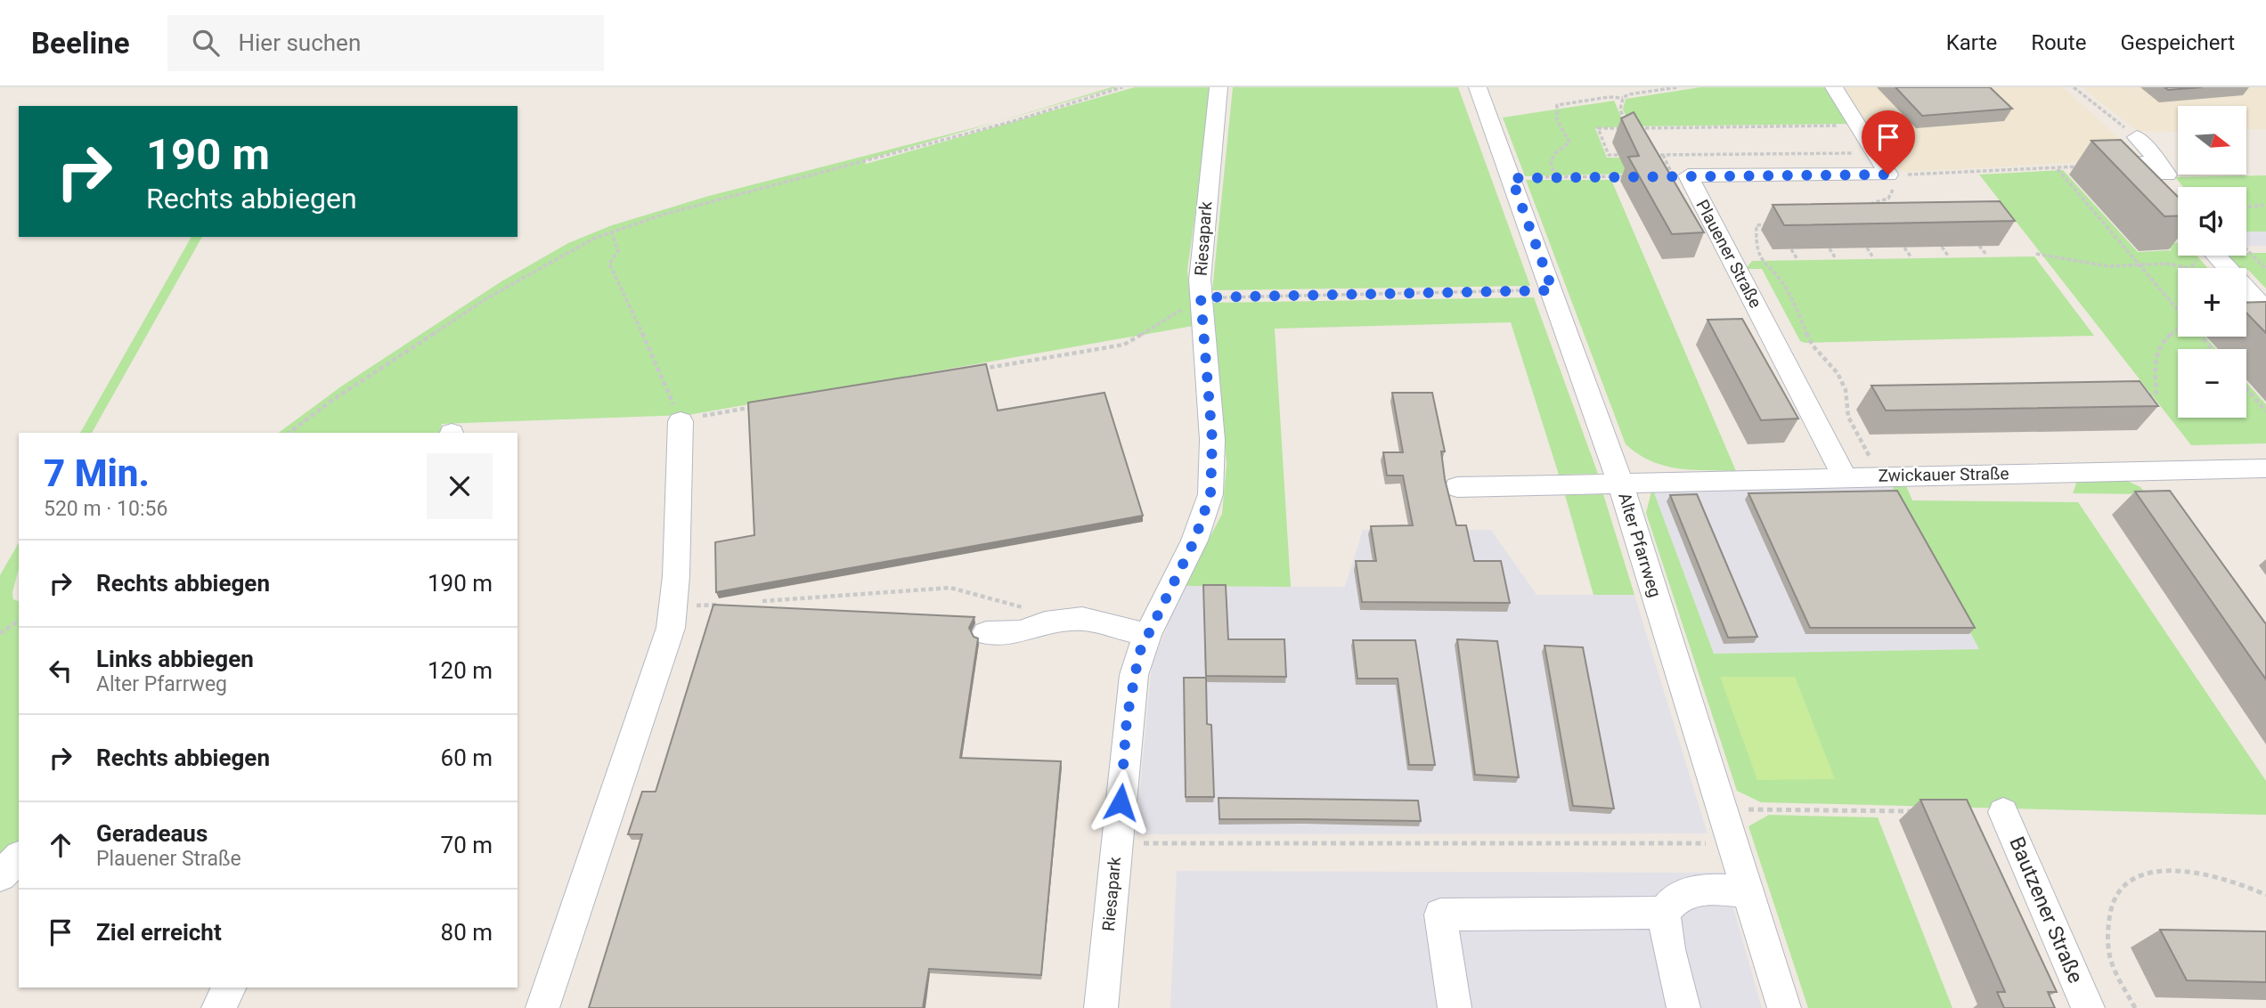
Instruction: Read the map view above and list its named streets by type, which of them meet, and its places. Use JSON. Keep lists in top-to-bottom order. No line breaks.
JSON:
{"streets":{"street":["Riesapark","Plauener Straße","Zwickauer Straße","Alter Pfarrweg","Bautzener Straße"]},"crossings":[["Plauener Straße","Zwickauer Straße"],["Zwickauer Straße","Alter Pfarrweg"]],"north":"right","page":{"header":"Beeline","search":"Hier suchen","nav":["Karte","Route","Gespeichert"],"map_buttons":["+","−"],"turn":["190 m","Rechts abbiegen"],"heading":["7 Min.","520 m · 10:56"],"list":[{"name":"Rechts abbiegen","value":"190 m"},{"name":"Links abbiegen","note":"Alter Pfarrweg","value":"120 m"},{"name":"Rechts abbiegen","value":"60 m"},{"name":"Geradeaus","note":"Plauener Straße","value":"70 m"},{"name":"Ziel erreicht","value":"80 m"}]}}
